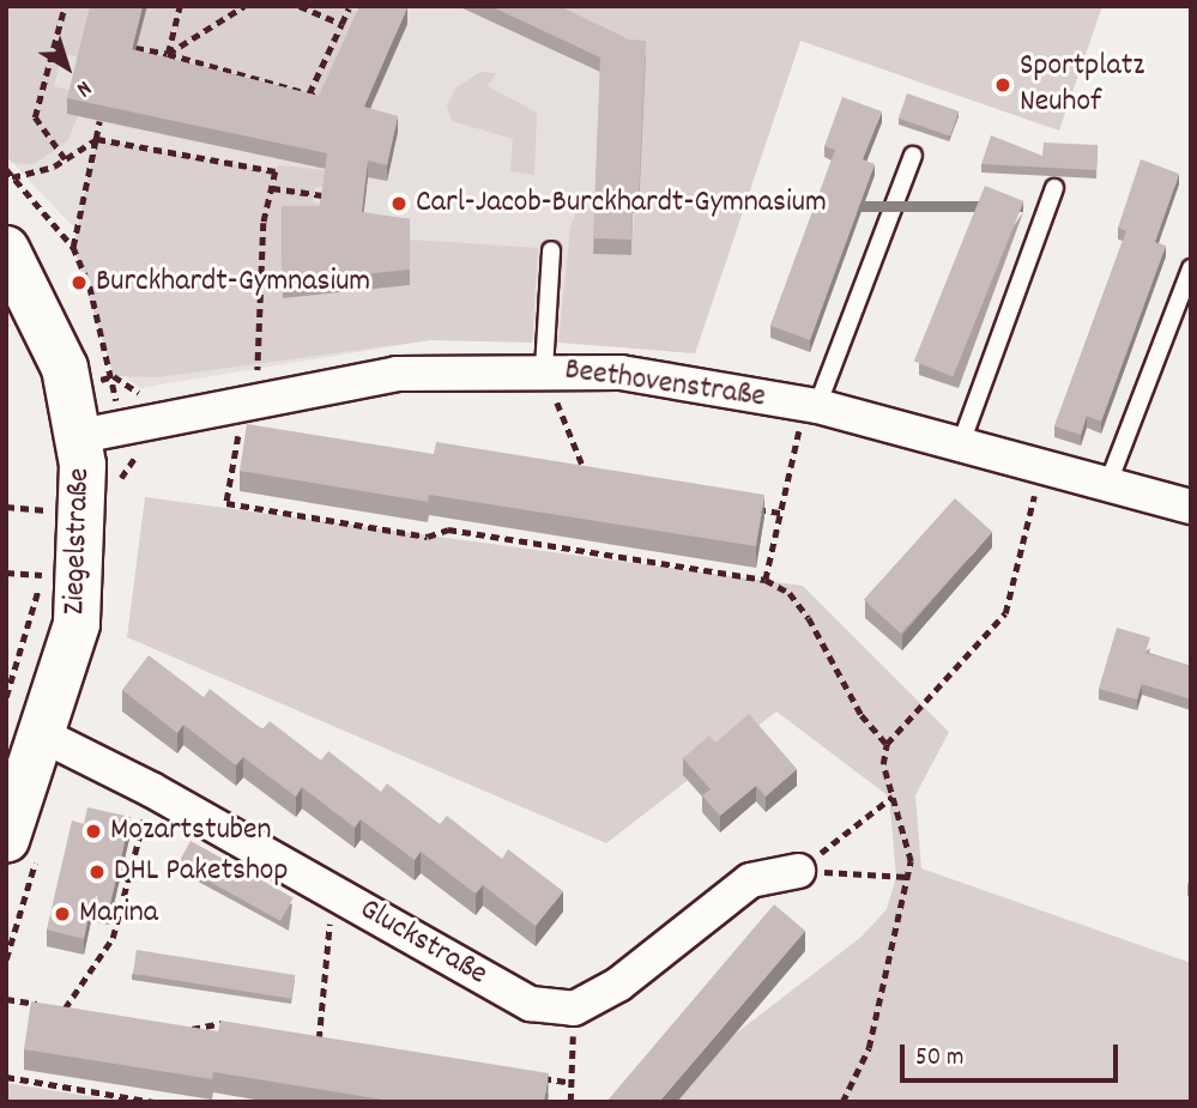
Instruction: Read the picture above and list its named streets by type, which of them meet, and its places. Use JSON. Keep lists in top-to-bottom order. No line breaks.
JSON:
{"streets":{"main road":["Ziegelstraße"],"street":["Beethovenstraße","Gluckstraße"]},"crossings":[["Beethovenstraße","Ziegelstraße"],["Ziegelstraße","Gluckstraße"]],"places":["Sportplatz Neuhof","Carl-Jacob-Burckhardt-Gymnasium","Burckhardt-Gymnasium","Mozartstuben","DHL Paketshop","Marina"],"scale_bar":"50 m","north":"bottom right"}
